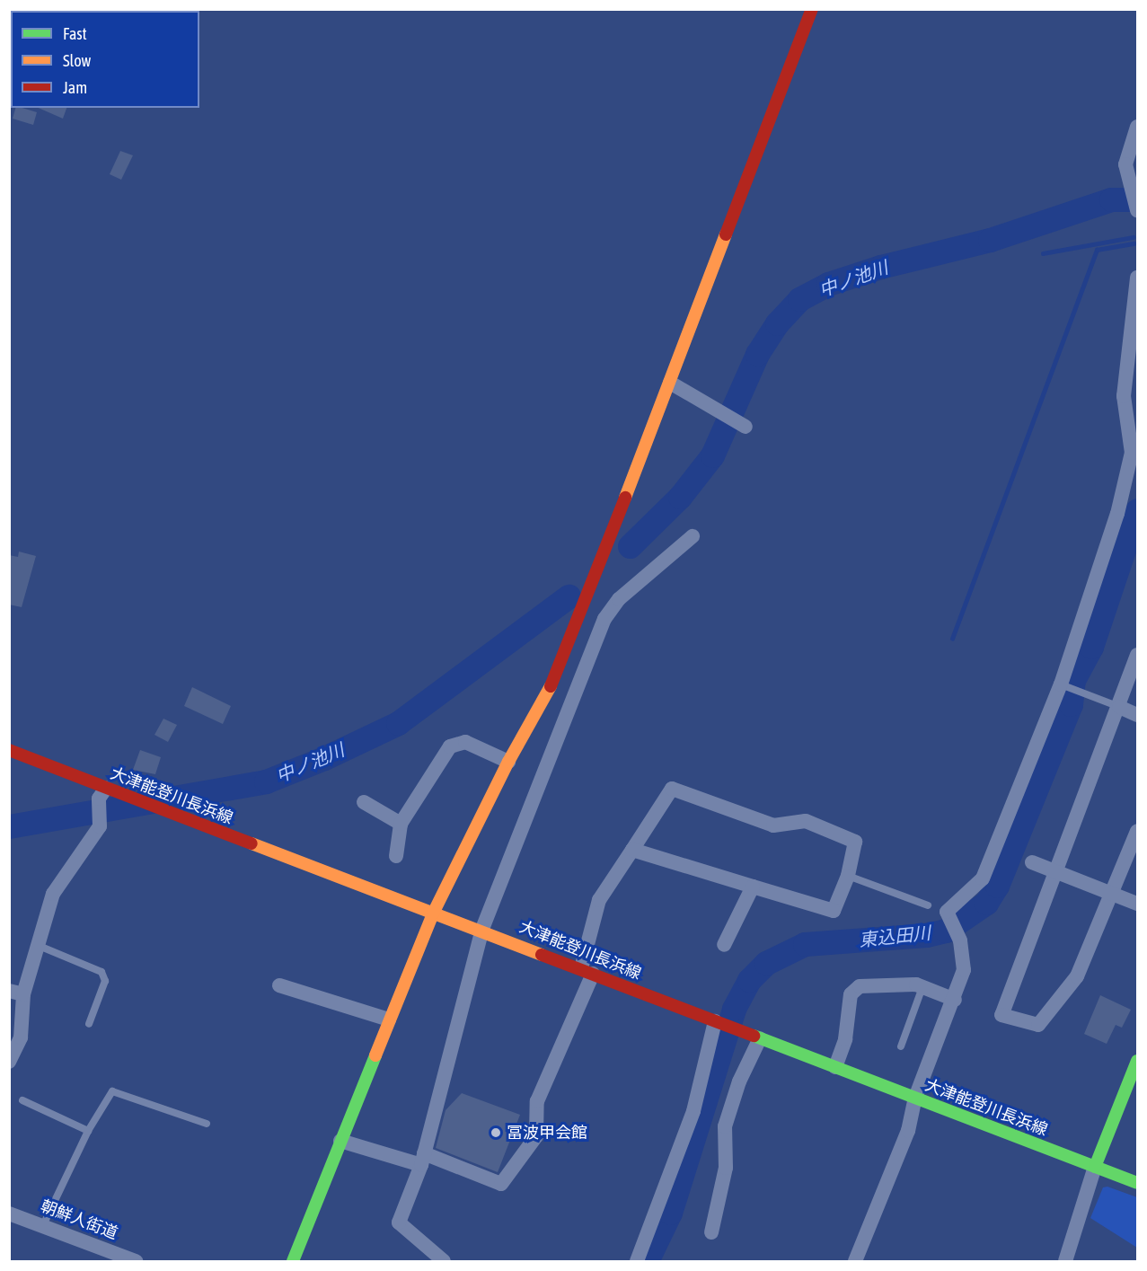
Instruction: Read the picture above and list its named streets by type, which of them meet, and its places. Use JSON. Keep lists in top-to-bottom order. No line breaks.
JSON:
{"streets":{"street":["大津能登川長浜線","朝鮮人街道"]},"water":["中ノ池川","東込田川"],"places":["冨波甲会館"],"legend":["Fast","Slow","Jam"]}
